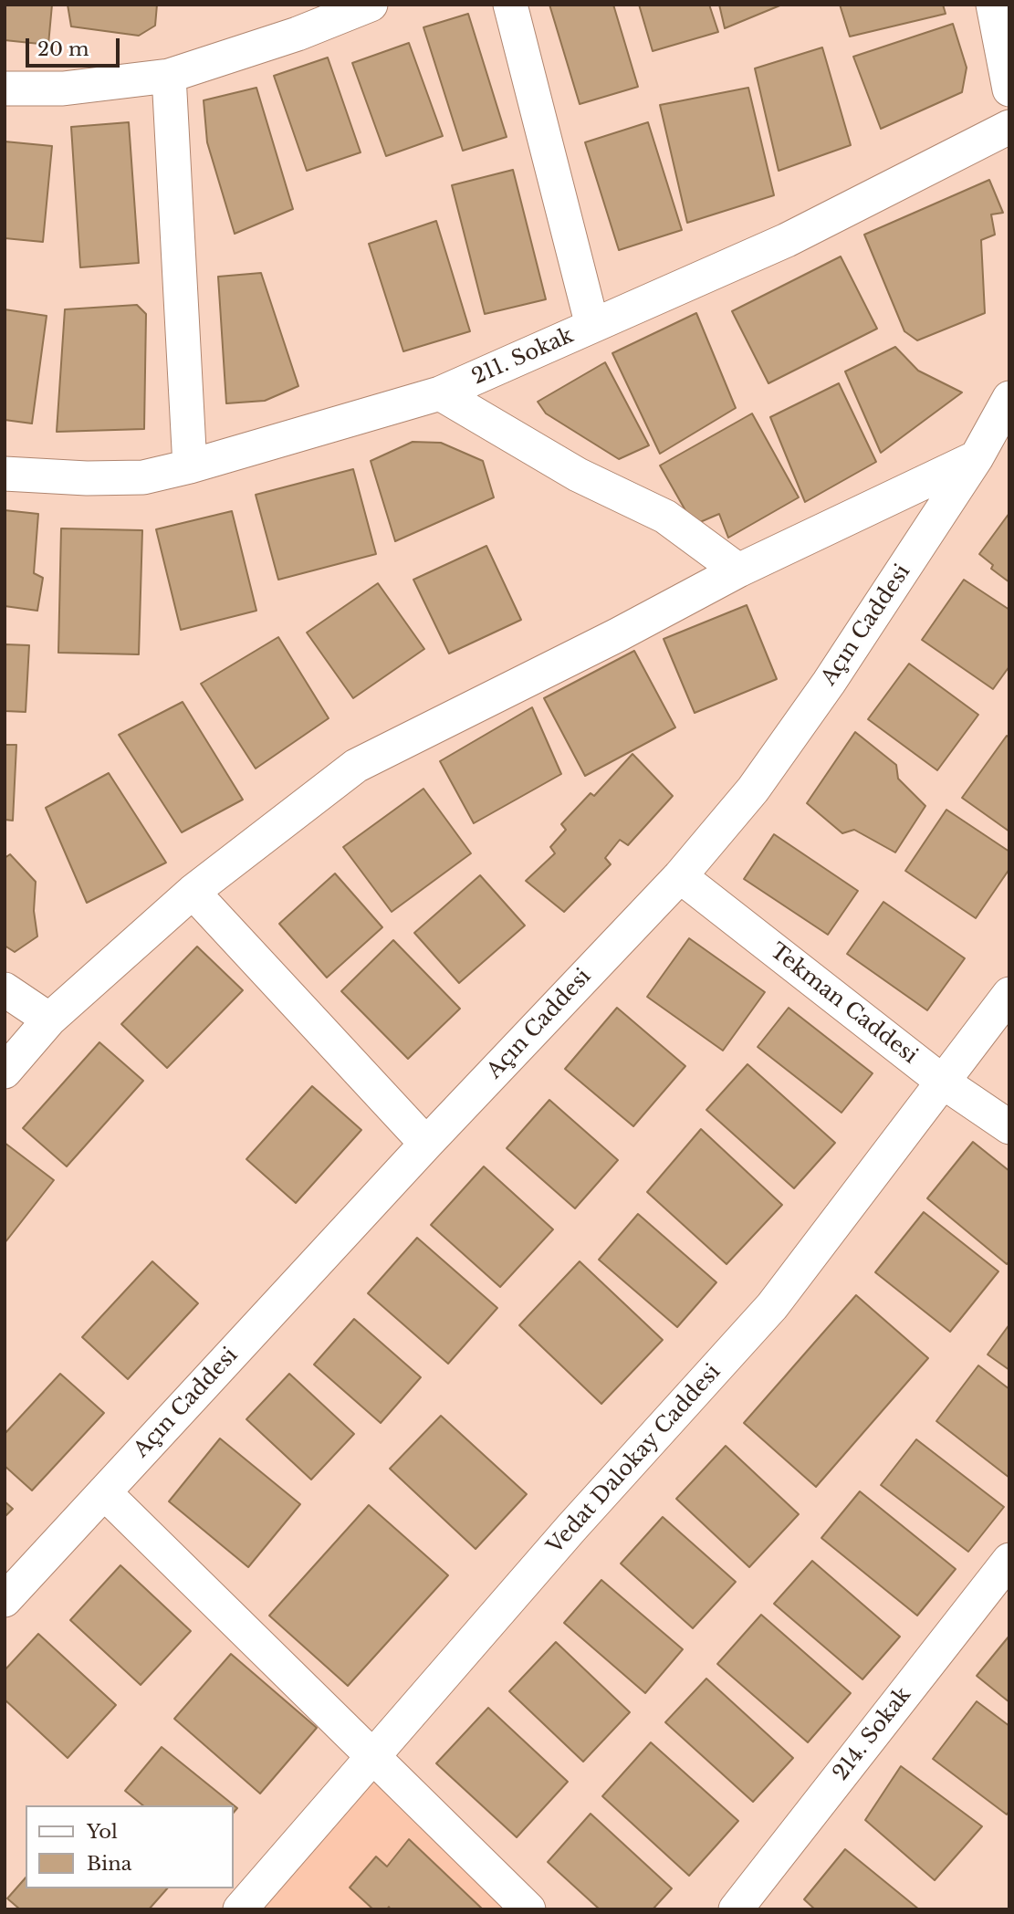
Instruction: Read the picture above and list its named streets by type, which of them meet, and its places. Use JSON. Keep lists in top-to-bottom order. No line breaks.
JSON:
{"streets":{"street":["211. Sokak","Açın Caddesi","Tekman Caddesi","Vedat Dalokay Caddesi","214. Sokak"]},"crossings":[["Açın Caddesi","Tekman Caddesi"],["Tekman Caddesi","Vedat Dalokay Caddesi"]],"legend":["Yol","Bina"],"scale_bar":"20 m"}
